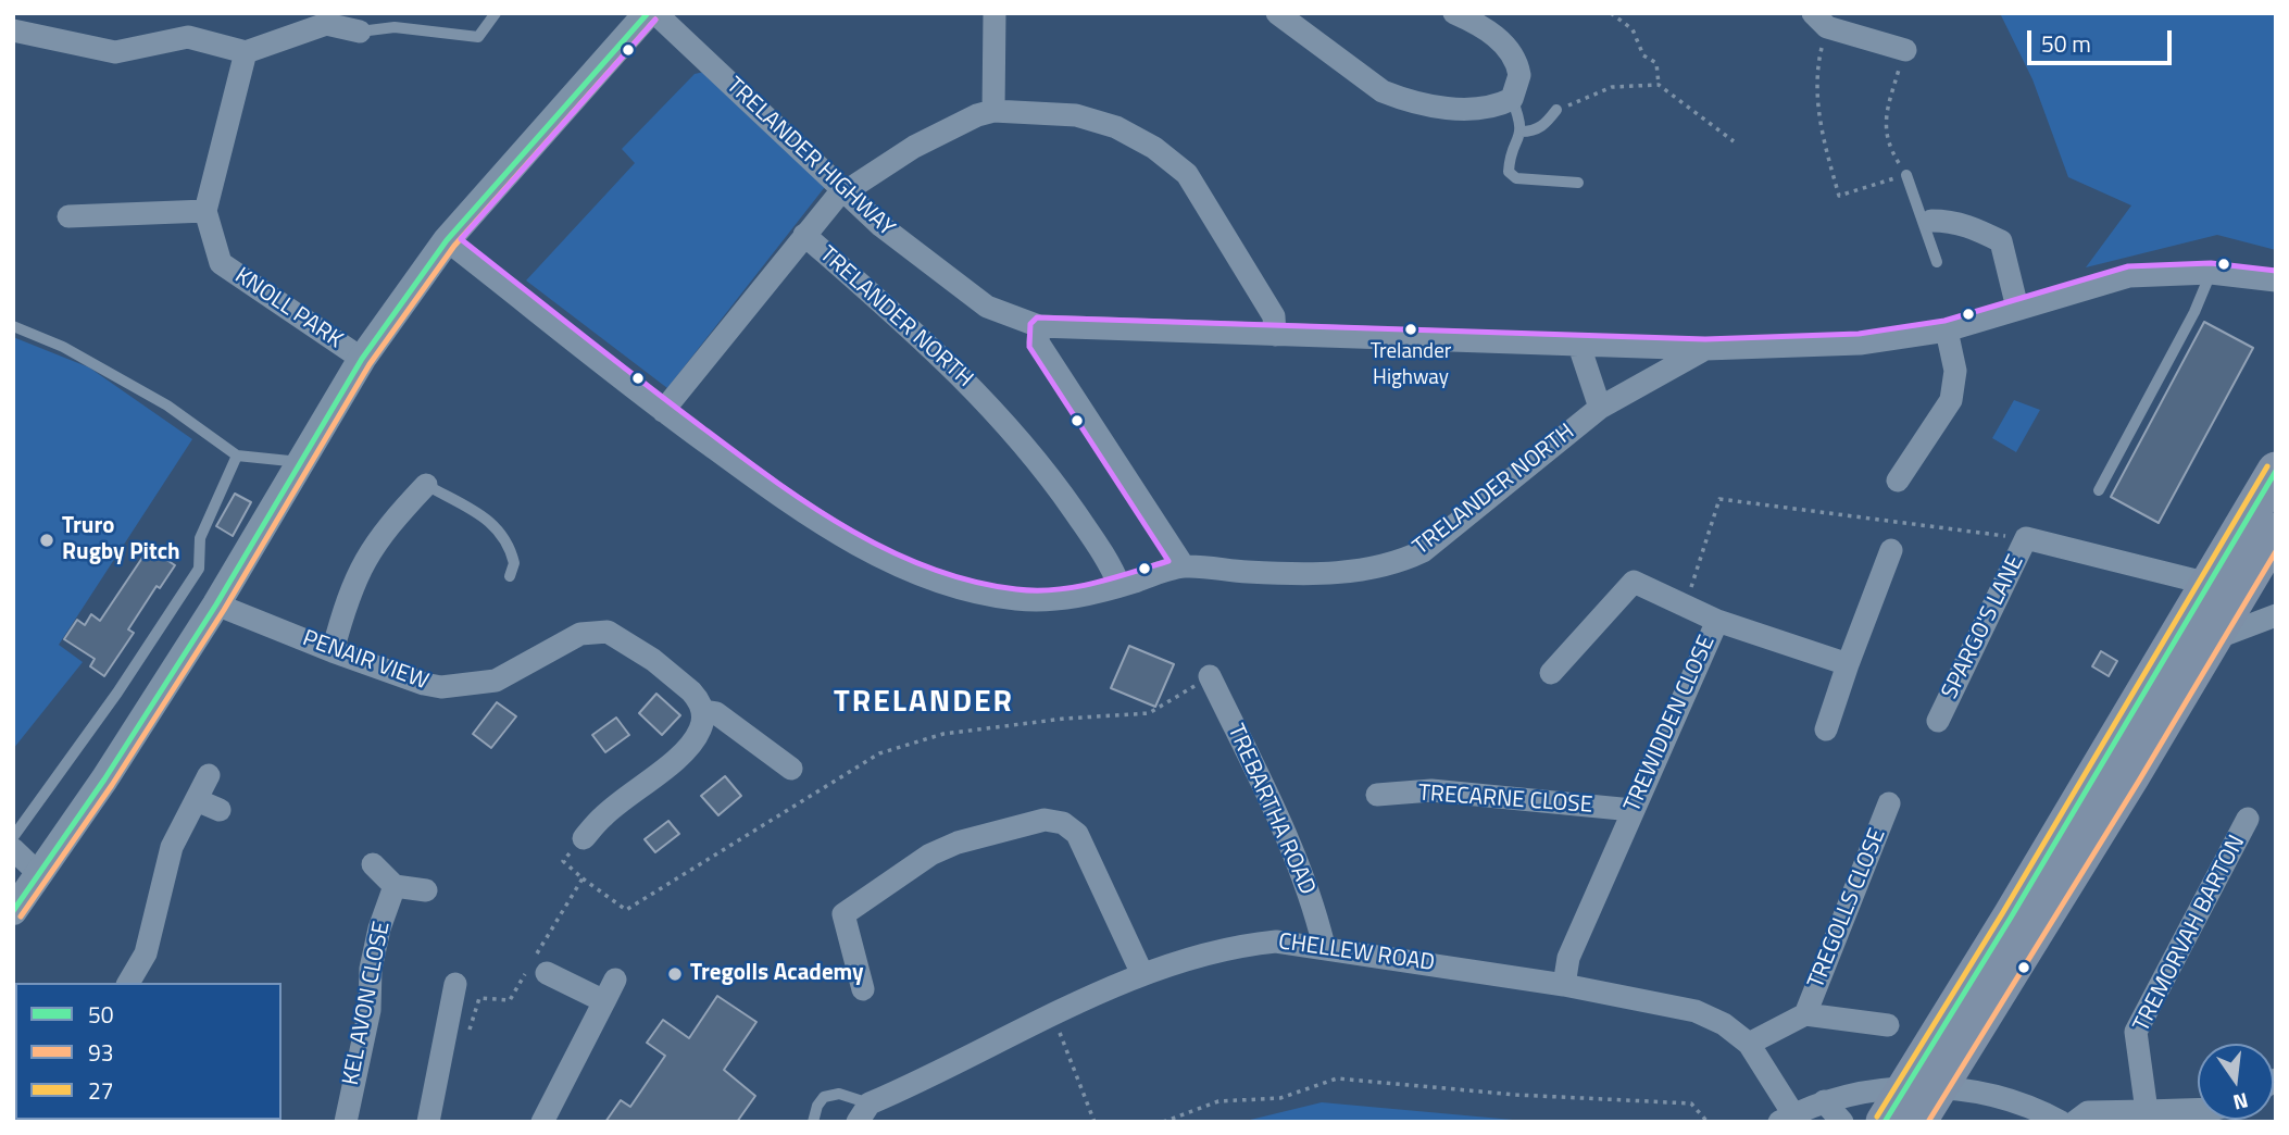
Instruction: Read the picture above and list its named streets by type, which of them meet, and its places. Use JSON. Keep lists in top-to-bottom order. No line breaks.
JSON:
{"streets":{"street":["TRELANDER HIGHWAY","KNOLL PARK","TRELANDER NORTH","SPARGO'S LANE","PENAIR VIEW","TREWIDDEN CLOSE","TRECARNE CLOSE","TREBARTHA ROAD","TREGOLLS CLOSE","TREMORVAH BARTON","CHELLEW ROAD","KEL AVON CLOSE"]},"crossings":[["TRELANDER HIGHWAY","TRELANDER NORTH"],["TREWIDDEN CLOSE","TRECARNE CLOSE"],["TREWIDDEN CLOSE","CHELLEW ROAD"],["TREBARTHA ROAD","CHELLEW ROAD"]],"districts":["TRELANDER"],"places":["Trelander Highway","Truro Rugby Pitch","Tregolls Academy"],"lines":["transit line 50","transit line 93","transit line 27"],"legend":["50","93","27"],"scale_bar":"50 m","north":"bottom"}
